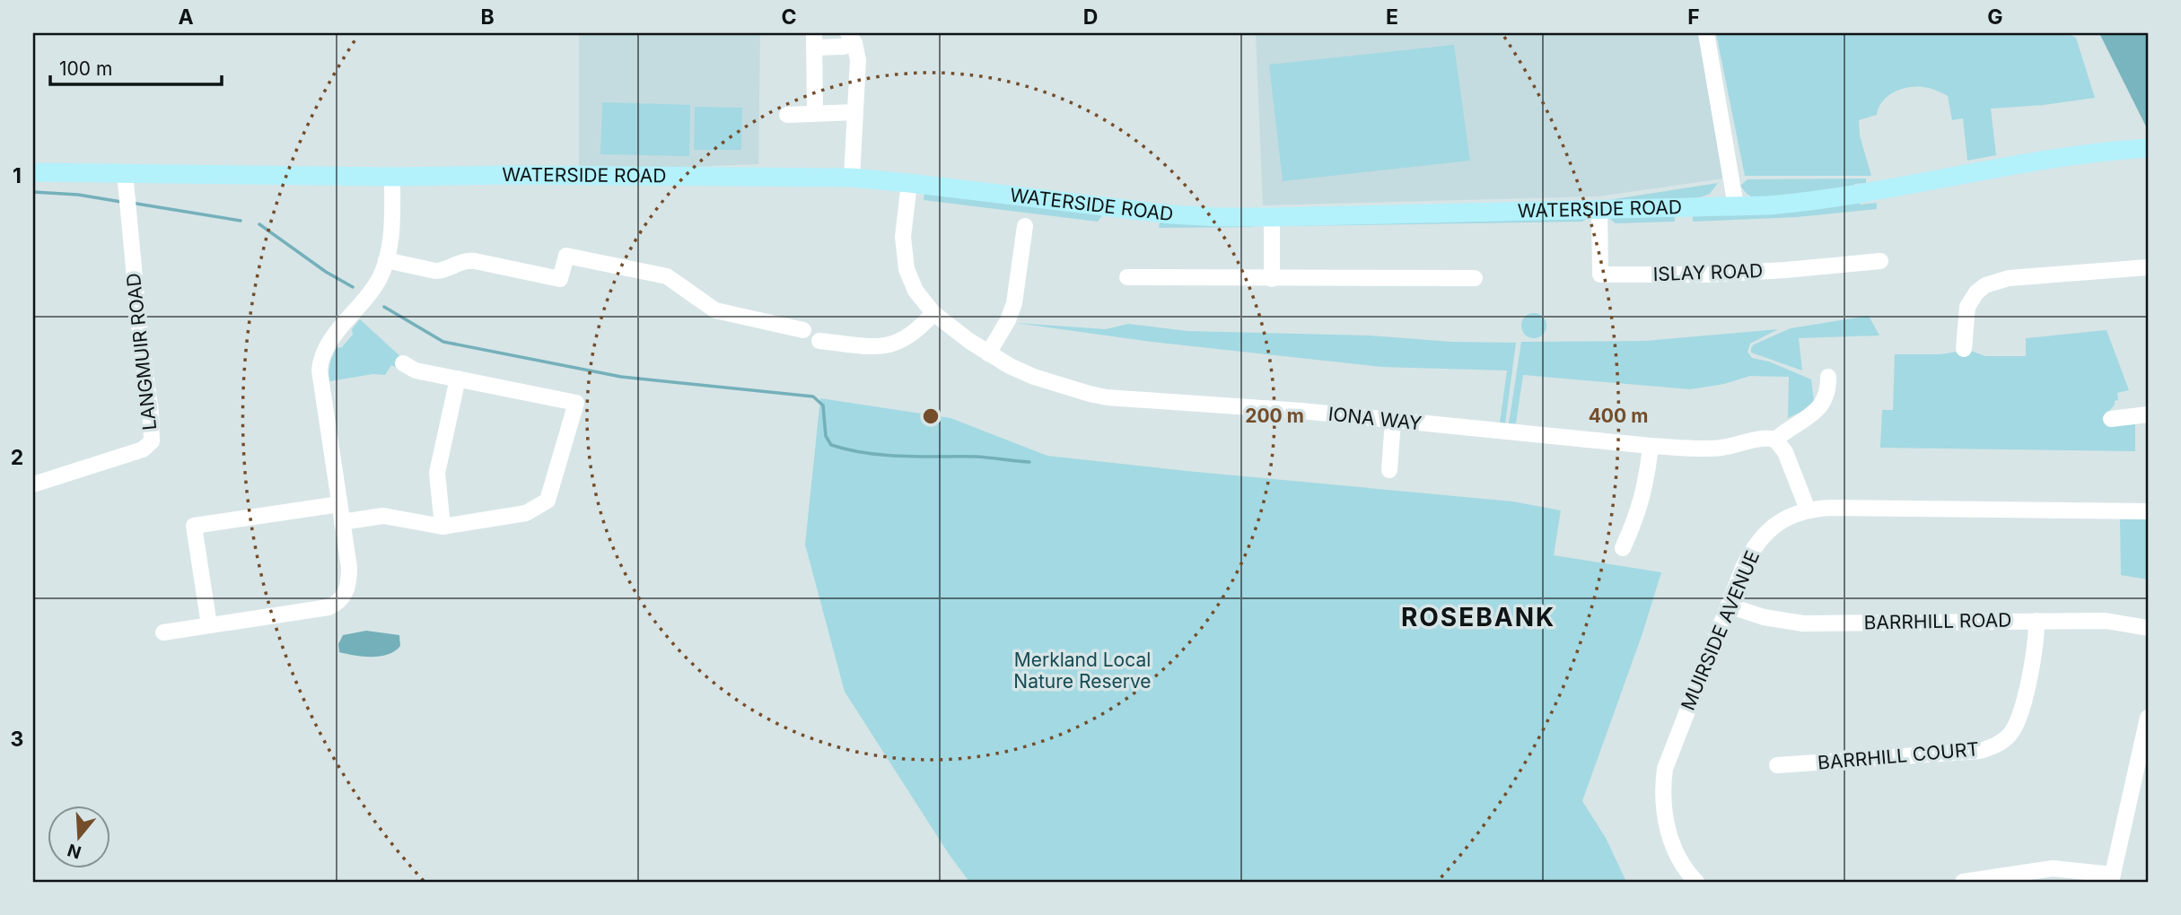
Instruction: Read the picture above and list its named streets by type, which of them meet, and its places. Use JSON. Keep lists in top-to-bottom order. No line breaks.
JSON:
{"streets":{"main road":["WATERSIDE ROAD"],"street":["ISLAY ROAD","LANGMUIR ROAD","IONA WAY","BARRHILL ROAD","MUIRSIDE AVENUE","BARRHILL COURT"]},"crossings":[["WATERSIDE ROAD","ISLAY ROAD"],["WATERSIDE ROAD","LANGMUIR ROAD"],["WATERSIDE ROAD","IONA WAY"],["BARRHILL ROAD","MUIRSIDE AVENUE"],["BARRHILL ROAD","BARRHILL COURT"]],"districts":["ROSEBANK"],"parks":["Merkland Local Nature Reserve"],"scale_bar":"100 m","north":"bottom","grid":{"columns":["A","B","C","D","E","F","G"],"rows":["1","2","3"]},"rings":["200 m","400 m"]}
